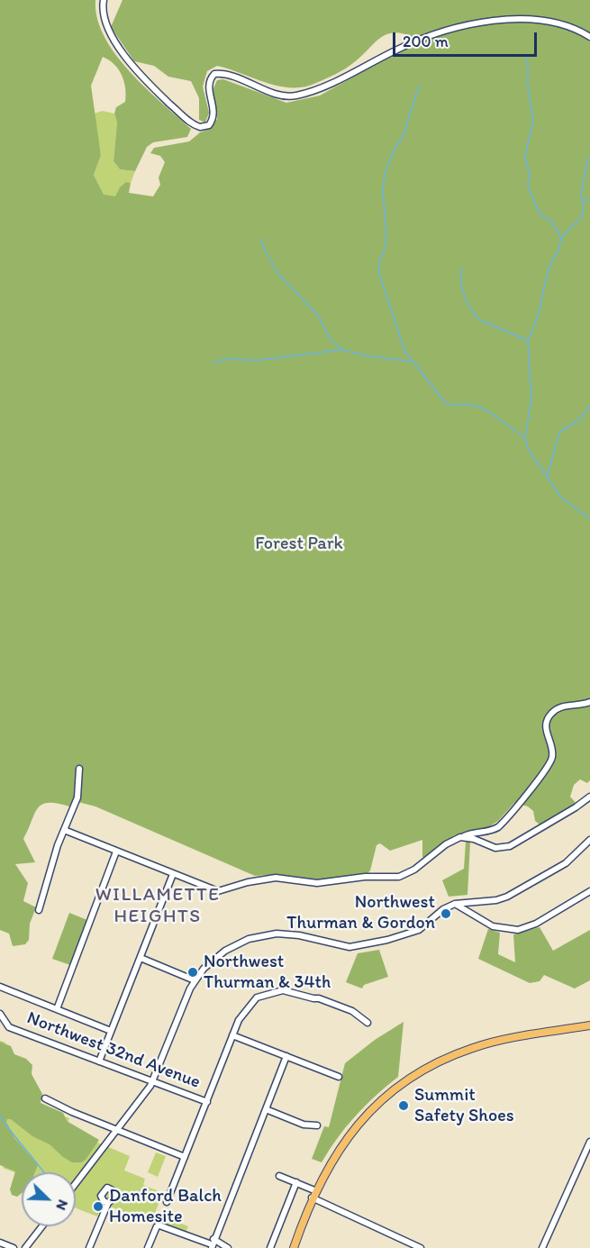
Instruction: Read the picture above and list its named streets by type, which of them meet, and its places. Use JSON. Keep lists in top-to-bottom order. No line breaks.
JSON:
{"streets":{"street":["Northwest 32nd Avenue"]},"districts":["WILLAMETTE HEIGHTS"],"parks":["Forest Park"],"places":["Northwest Thurman & Gordon","Northwest Thurman & 34th","Summit Safety Shoes","Danford Balch Homesite"],"scale_bar":"200 m","north":"bottom right"}
